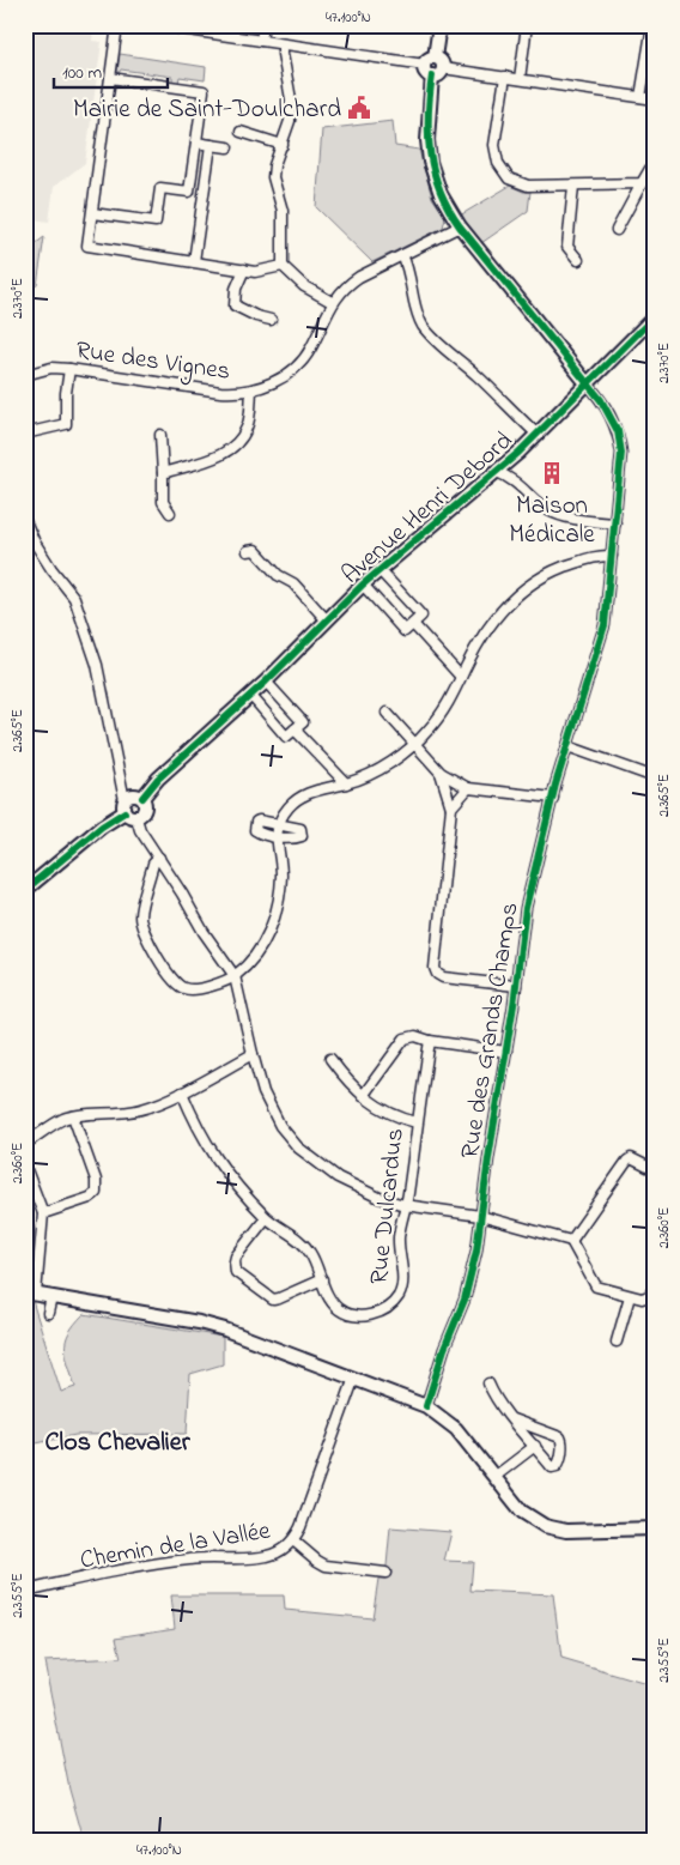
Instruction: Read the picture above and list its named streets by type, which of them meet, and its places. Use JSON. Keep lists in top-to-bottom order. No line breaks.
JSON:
{"streets":{"street":["Rue des Vignes","Avenue Henri Debord","Rue des Grands Champs","Rue Dulcardus","Chemin de la Vallée"]},"crossings":[["Avenue Henri Debord","Rue des Grands Champs"]],"districts":["Clos Chevalier"],"places":{"public building":["Mairie de Saint-Doulchard"],"building":["Maison Médicale"]},"scale_bar":"100 m","coordinates":["47.100°N","2.370°E","2.365°E","2.360°E","2.355°E"]}
